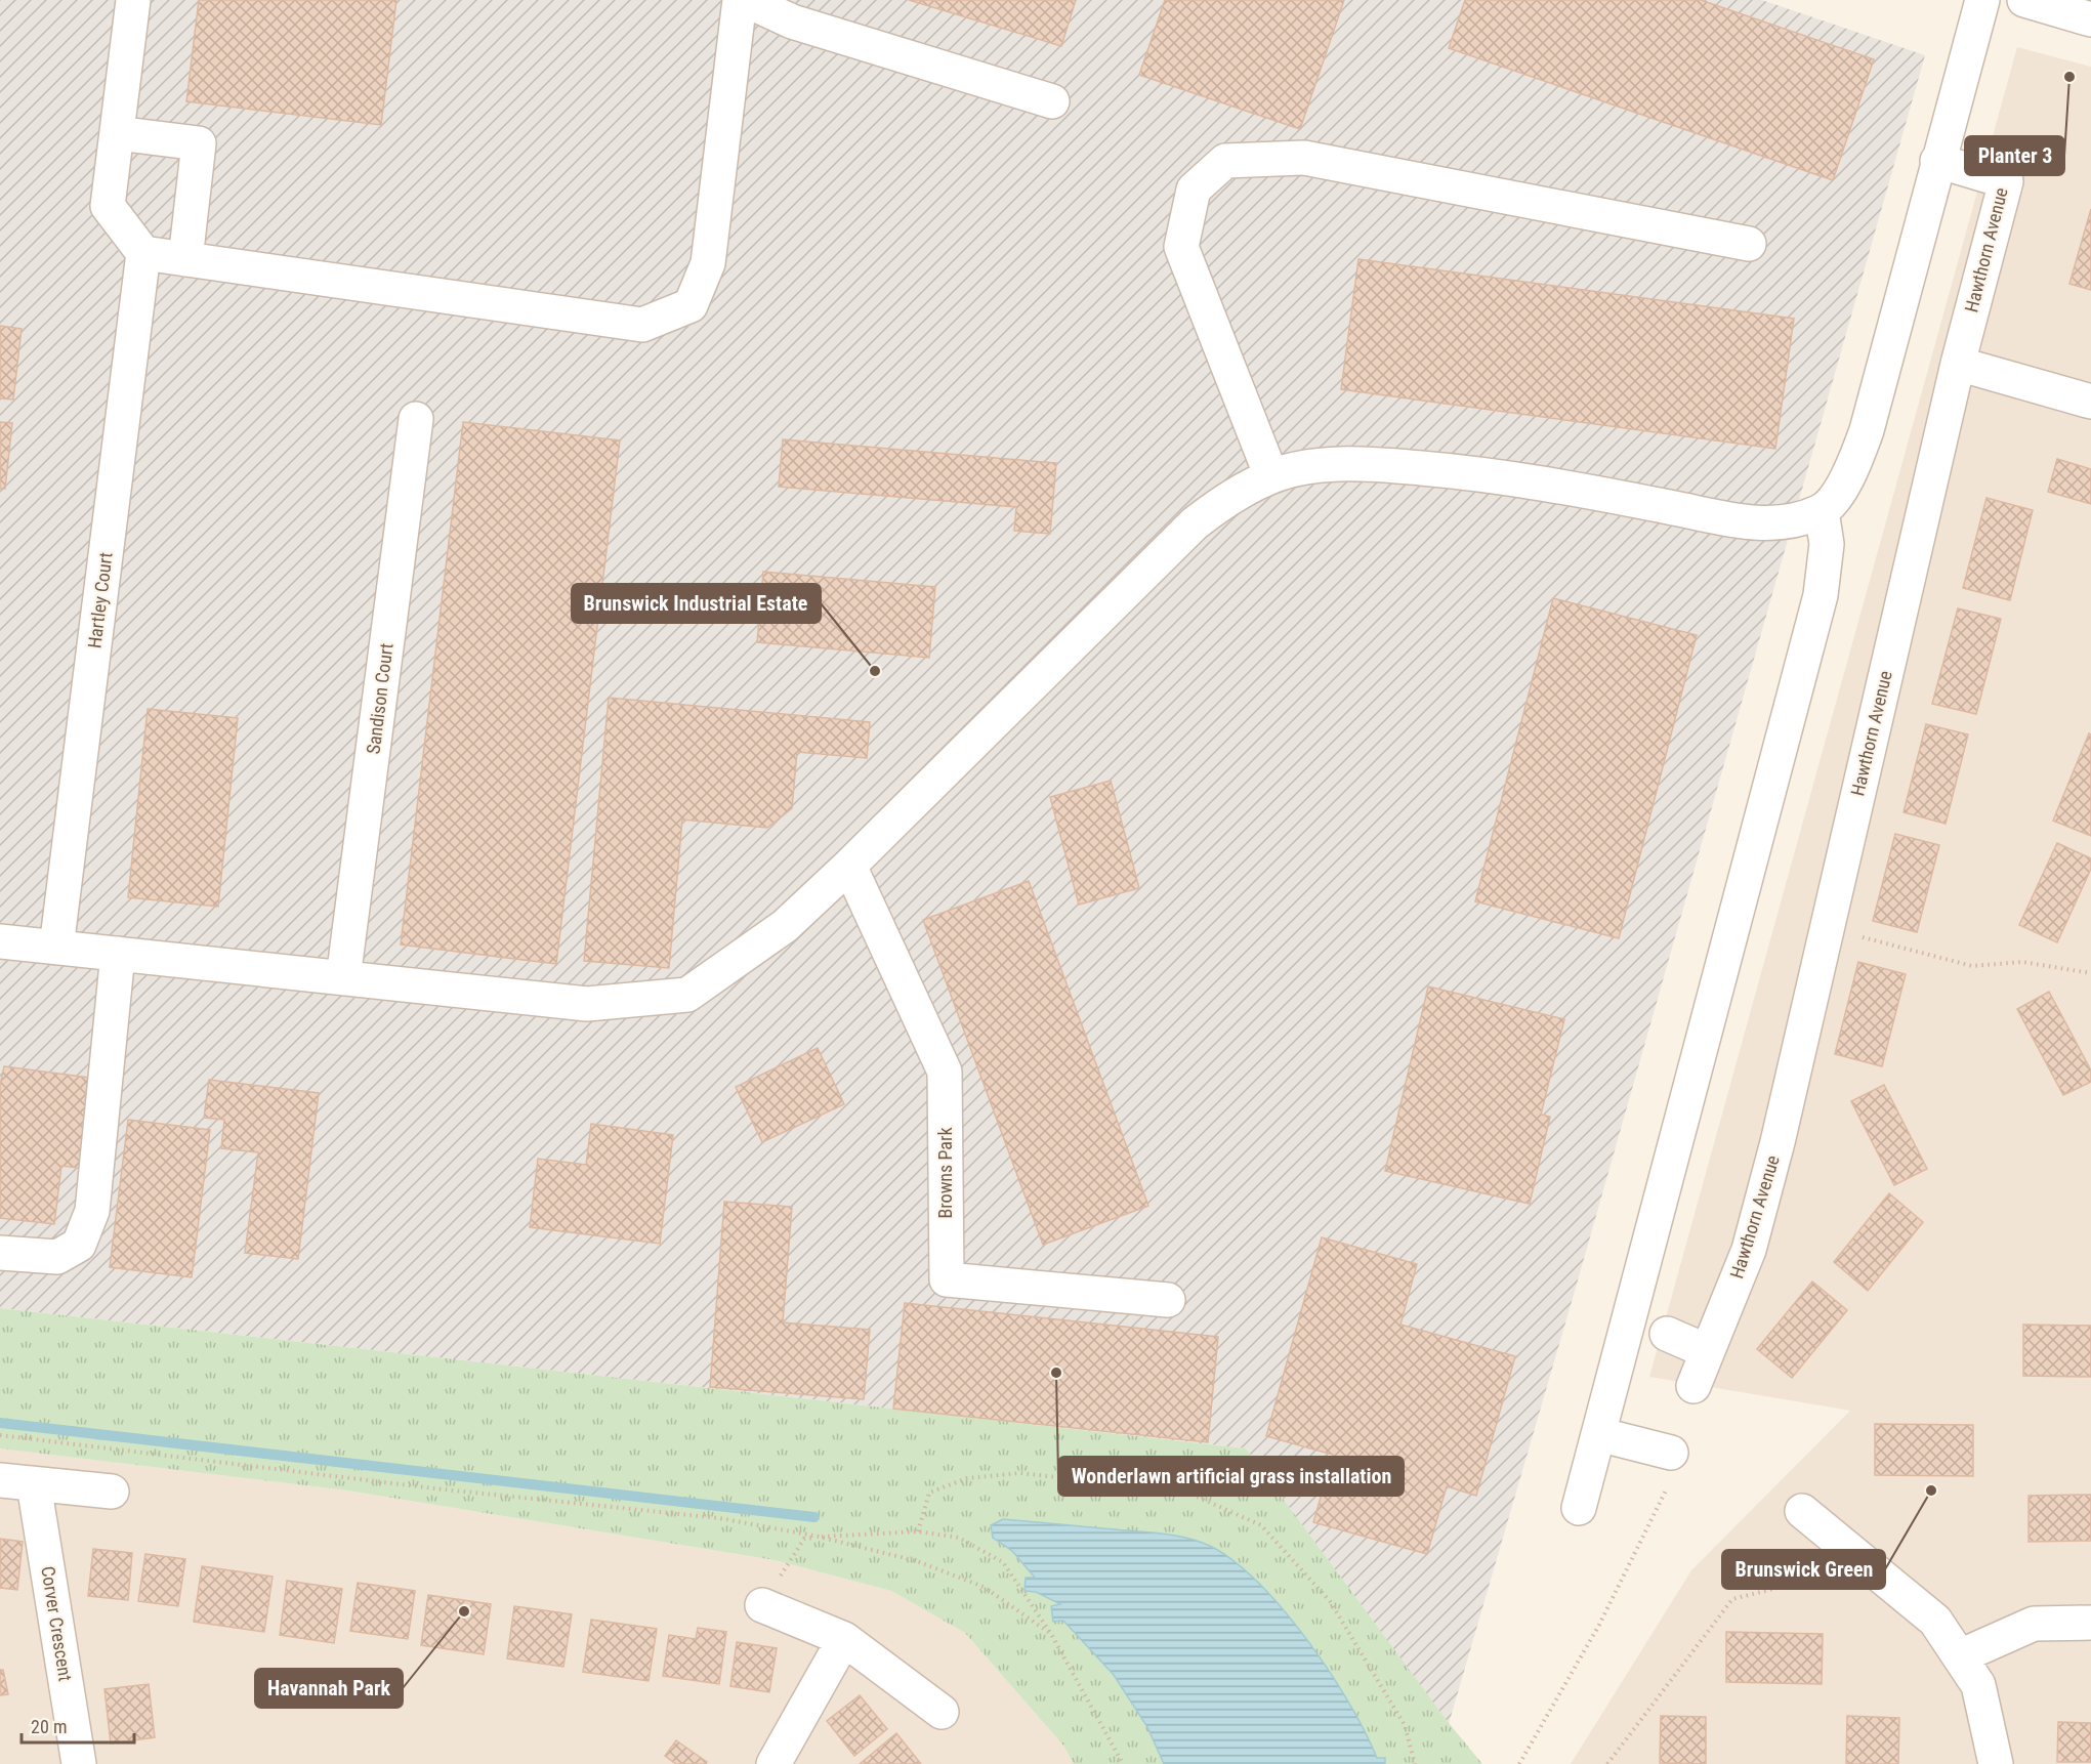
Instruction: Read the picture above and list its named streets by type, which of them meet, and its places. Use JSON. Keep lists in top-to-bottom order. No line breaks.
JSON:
{"streets":{"street":["Hawthorn Avenue","Hartley Court","Sandison Court","Browns Park","Corver Crescent"]},"places":["Planter 3","Brunswick Industrial Estate","Wonderlawn artificial grass installation","Brunswick Green","Havannah Park"],"scale_bar":"20 m"}
